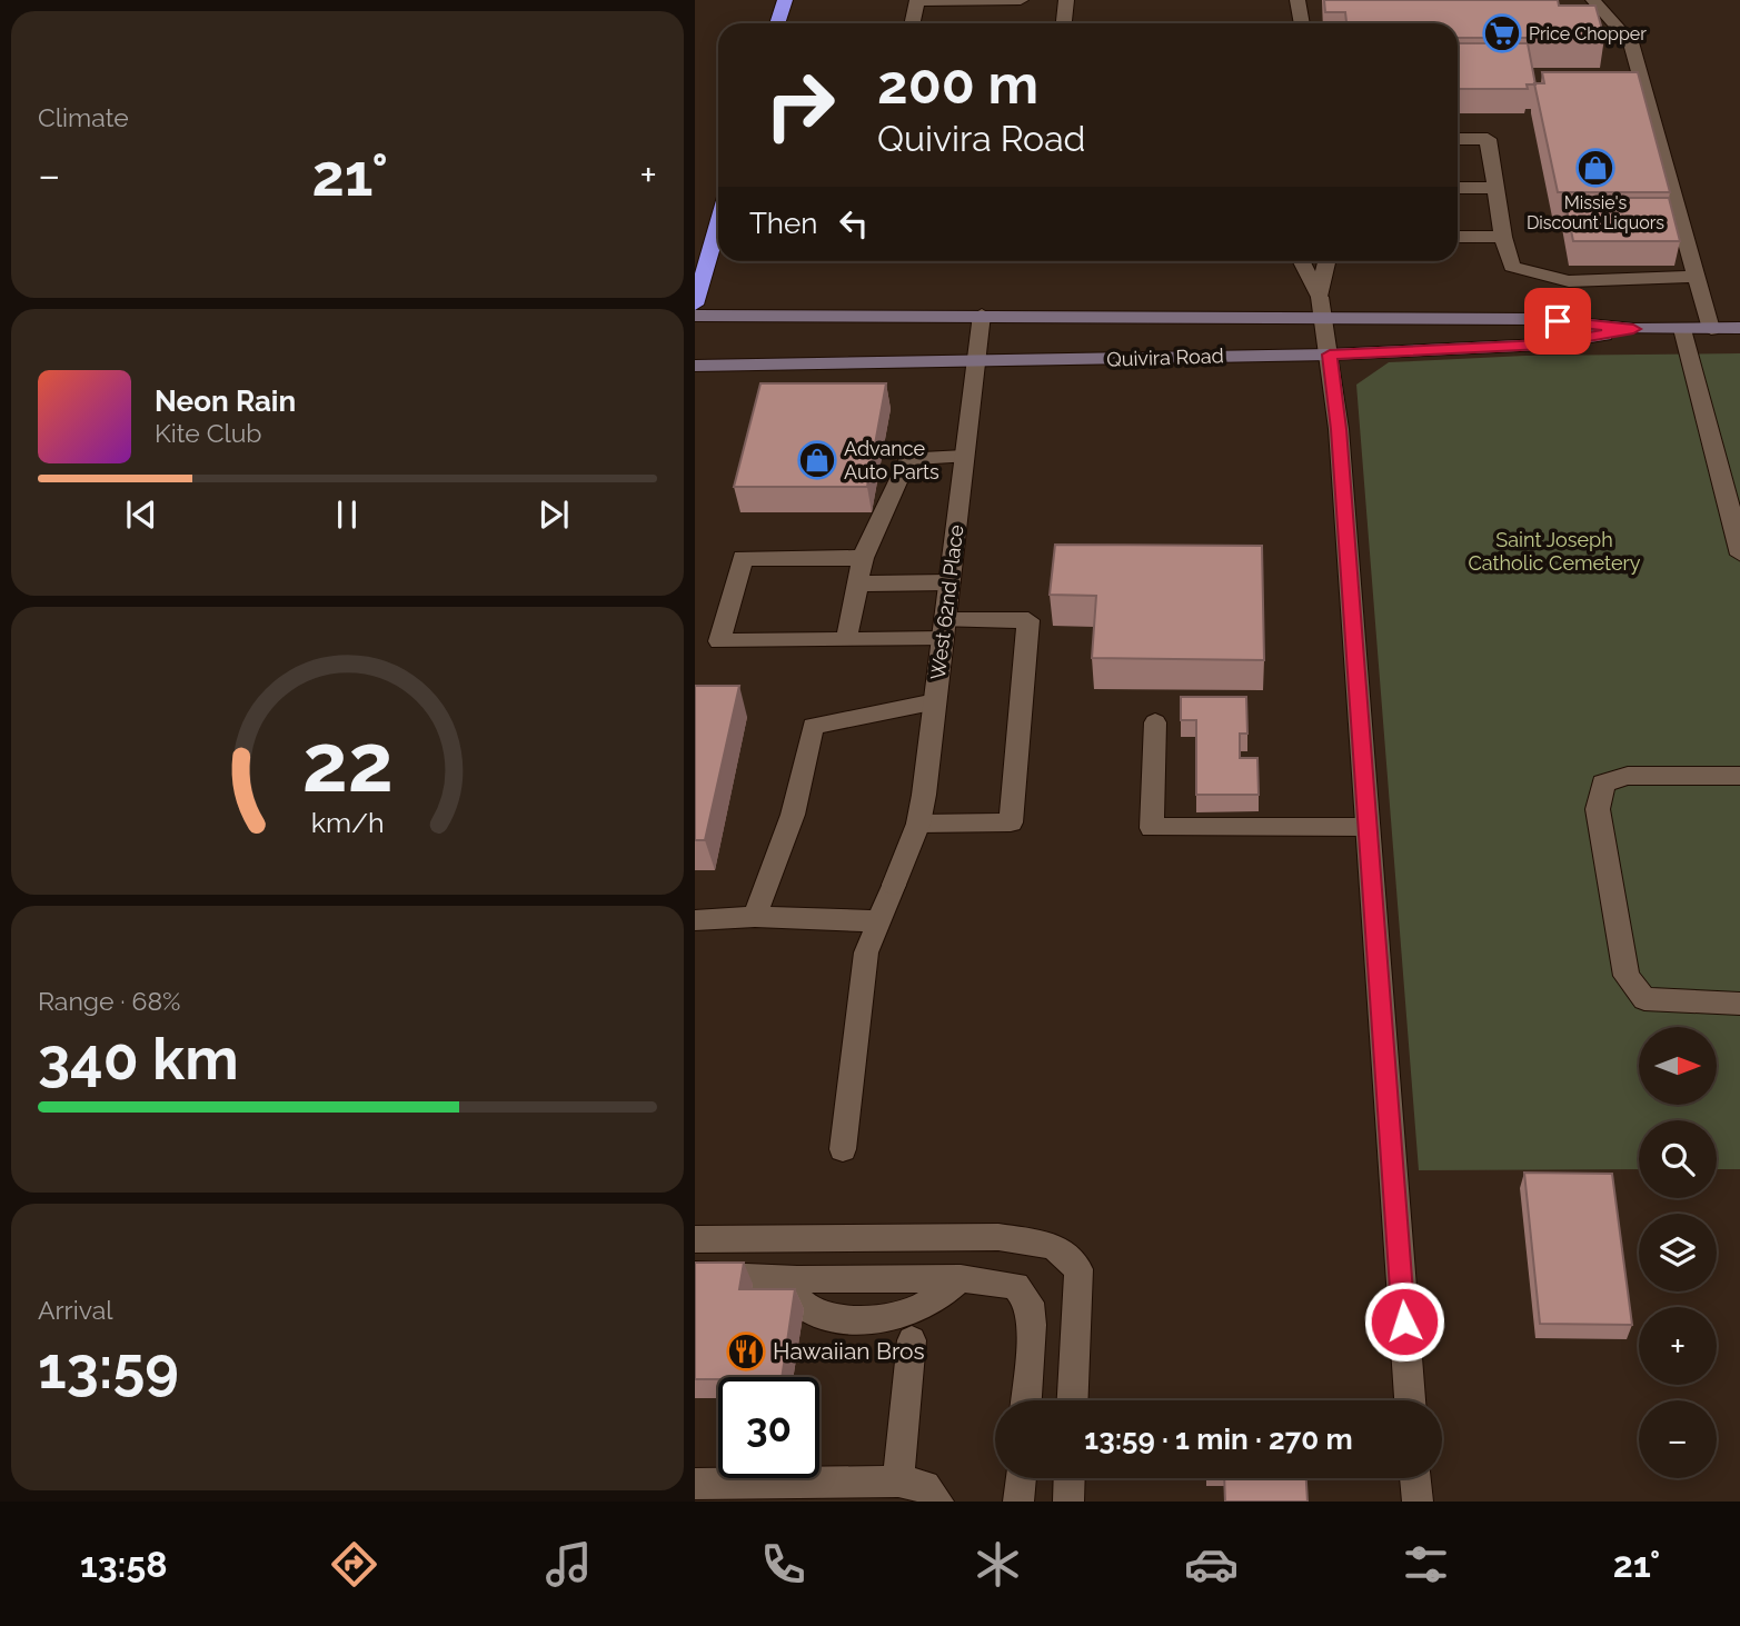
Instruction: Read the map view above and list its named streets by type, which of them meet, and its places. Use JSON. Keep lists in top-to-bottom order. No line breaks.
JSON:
{"streets":{"main road":["Quivira Road"],"street":["West 62nd Place"]},"crossings":[["Quivira Road","West 62nd Place"]],"parks":["Saint Joseph Catholic Cemetery"],"places":{"supermarket":["Price Chopper"],"shop":["Missie's Discount Liquors","Advance Auto Parts"],"restaurant":["Hawaiian Bros"]},"north":"right","page":{"tile":["Climate",["Range · 68%","340 km"],["Arrival","13:59"]],"turn":["200 m","Quivira Road"],"heat":["−","21°","+"],"then":"Then","song":["Neon Rain","Kite Club"],"map_buttons":["+","−"],"limit":"30","trip":"13:59 · 1 min · 270 m","tabs":["13:58","21°"],"gauge":["22","km/h"]}}
